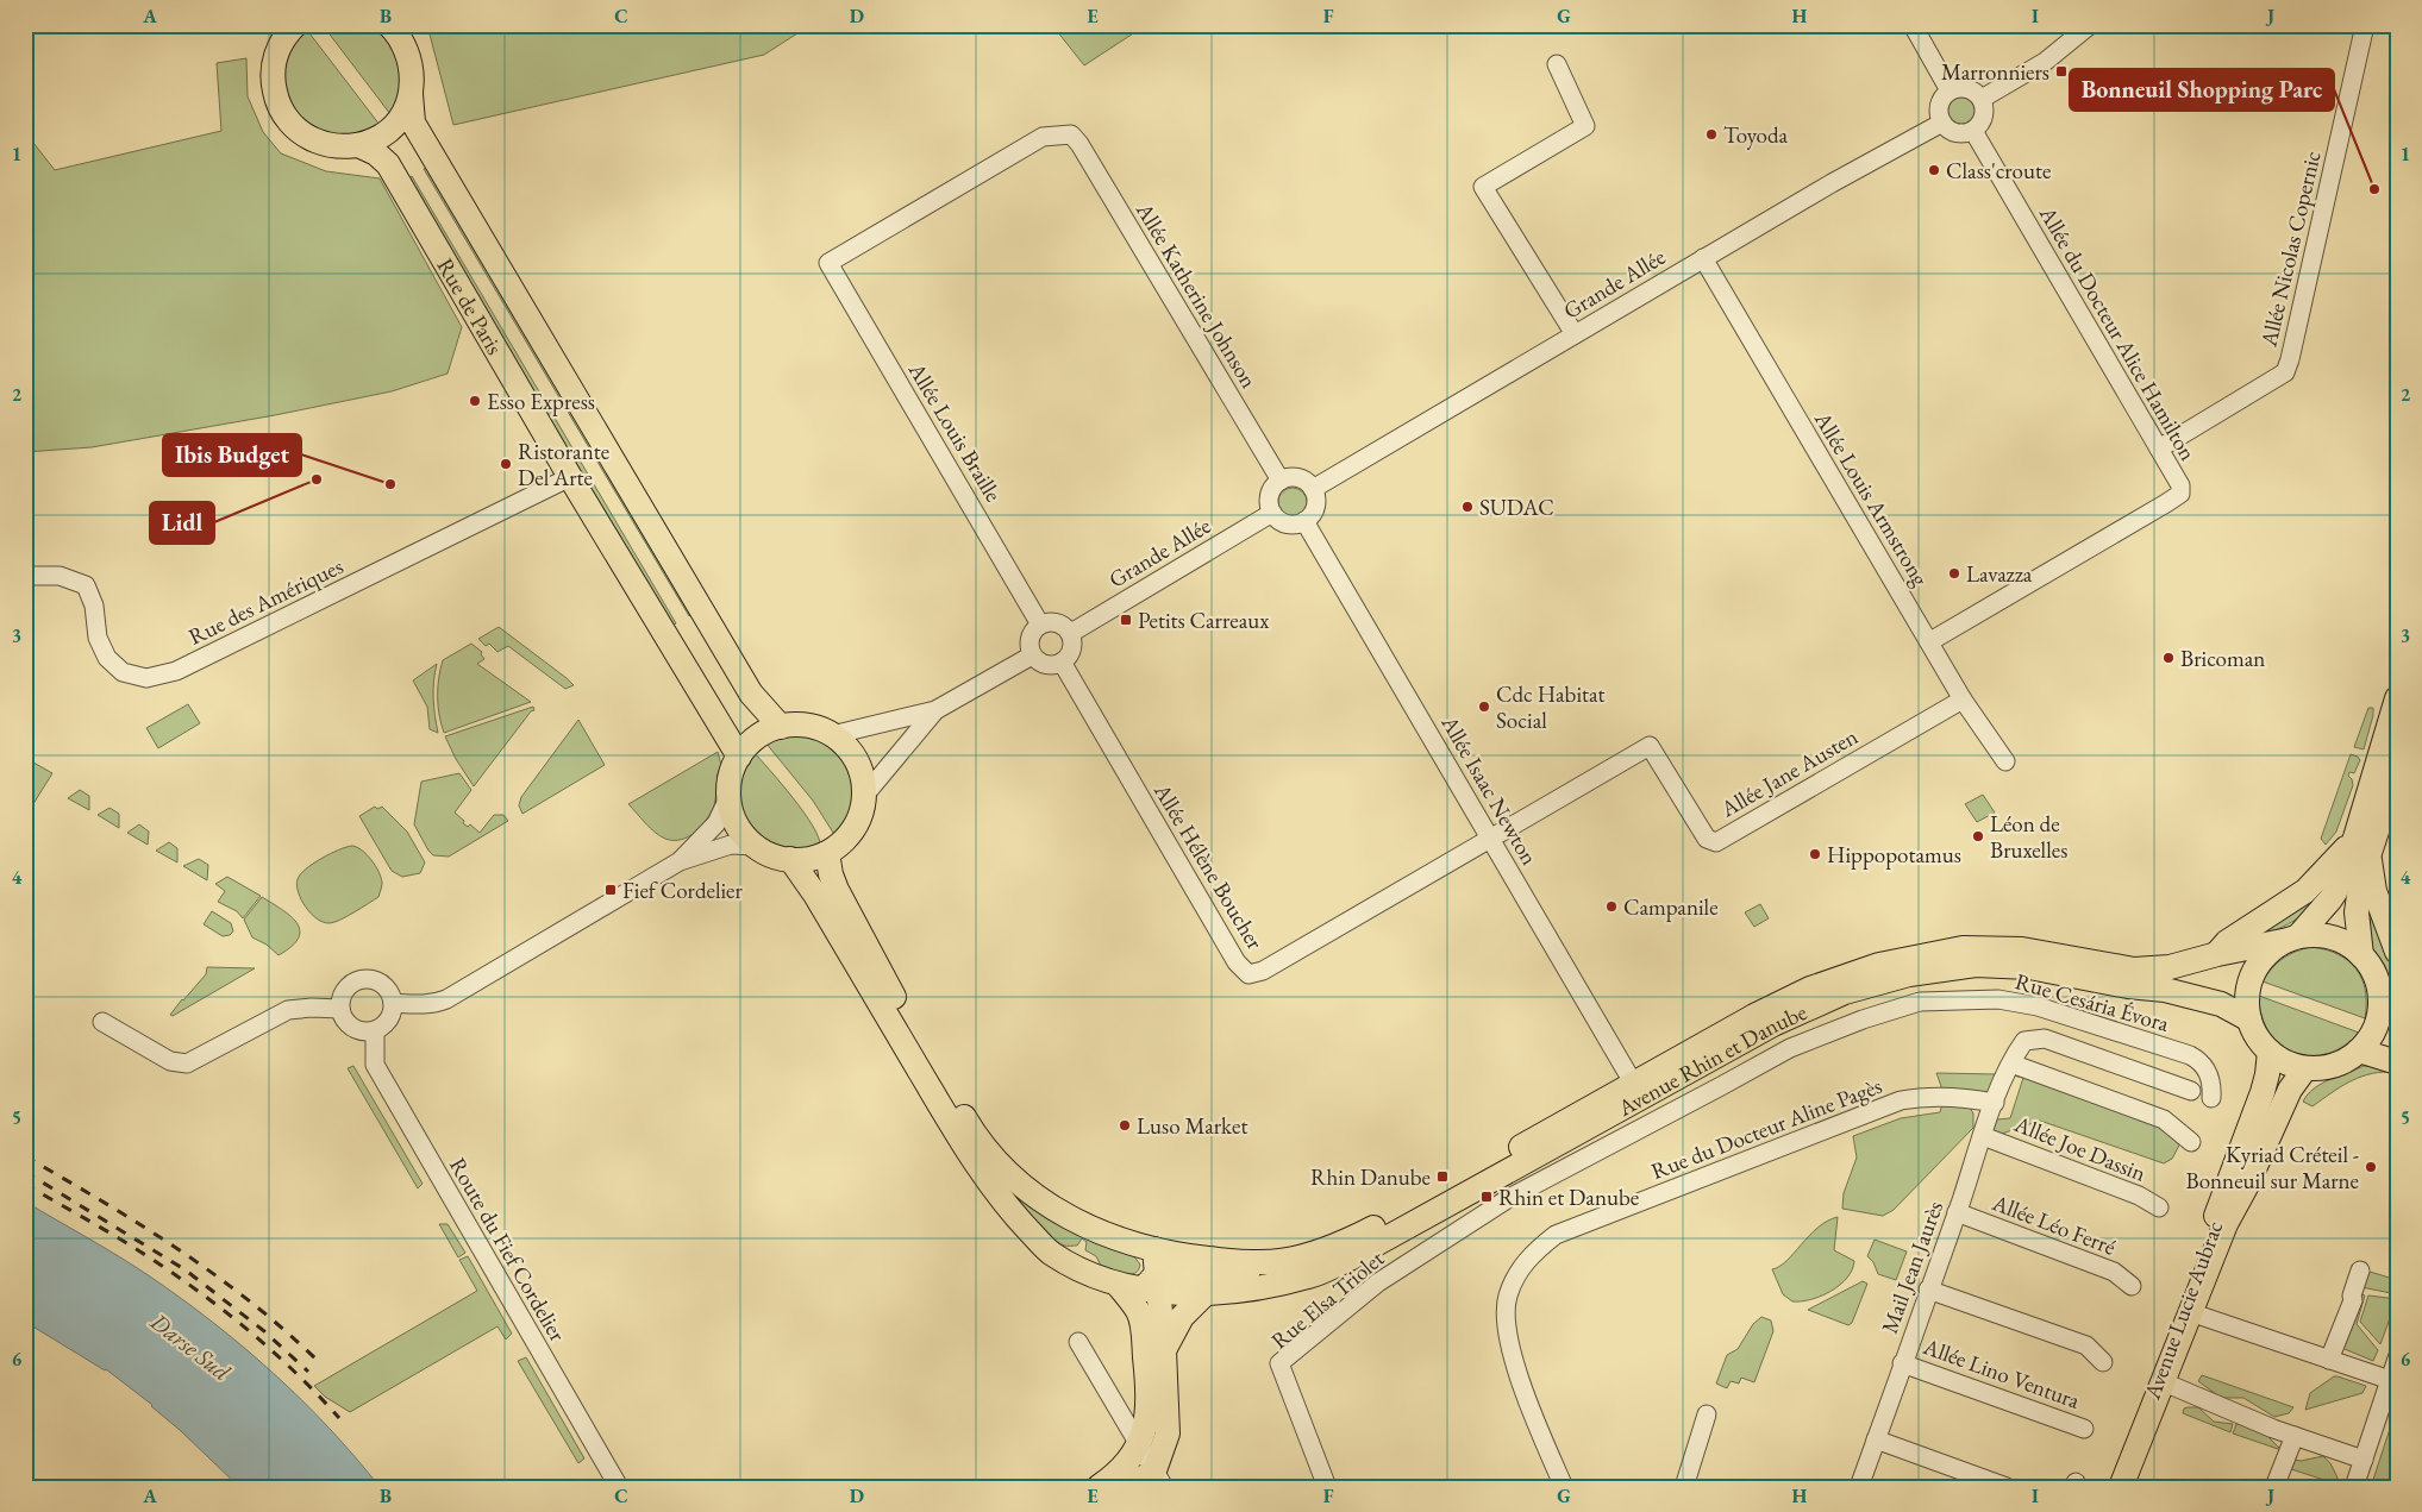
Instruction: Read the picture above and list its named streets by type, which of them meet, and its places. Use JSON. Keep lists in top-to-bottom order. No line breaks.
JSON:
{"streets":{"main road":["Rue de Paris","Avenue Rhin et Danube","Avenue Lucie Aubrac"],"street":["Allée Nicolas Copernic","Grande Allée","Allée Katherine Johnson","Allée du Docteur Alice Hamilton","Allée Louis Braille","Allée Louis Armstrong","Rue des Amériques","Allée Jane Austen","Allée Isaac Newton","Allée Hélène Boucher","Rue Cesária Évora","Rue du Docteur Aline Pagès","Allée Joe Dassin","Allée Léo Ferré","Route du Fief Cordelier","Mail Jean Jaurès","Rue Elsa Triolet","Allée Lino Ventura"]},"crossings":[["Allée Nicolas Copernic","Allée du Docteur Alice Hamilton"],["Grande Allée","Allée Katherine Johnson"],["Grande Allée","Allée du Docteur Alice Hamilton"],["Grande Allée","Allée Louis Braille"],["Grande Allée","Allée Louis Armstrong"],["Grande Allée","Allée Isaac Newton"],["Grande Allée","Allée Hélène Boucher"],["Allée Katherine Johnson","Allée Louis Braille"],["Allée Katherine Johnson","Allée Isaac Newton"],["Rue de Paris","Rue des Amériques"],["Allée du Docteur Alice Hamilton","Allée Louis Armstrong"],["Allée Louis Braille","Allée Hélène Boucher"],["Allée Louis Armstrong","Allée Jane Austen"],["Allée Jane Austen","Allée Isaac Newton"],["Allée Jane Austen","Allée Hélène Boucher"],["Allée Isaac Newton","Allée Hélène Boucher"],["Allée Isaac Newton","Avenue Rhin et Danube"],["Rue Cesária Évora","Rue Elsa Triolet"],["Avenue Rhin et Danube","Avenue Lucie Aubrac"],["Rue du Docteur Aline Pagès","Mail Jean Jaurès"],["Allée Joe Dassin","Mail Jean Jaurès"],["Allée Léo Ferré","Mail Jean Jaurès"],["Mail Jean Jaurès","Allée Lino Ventura"]],"water":["Darse Sud"],"places":{"transit":["Marronniers","Petits Carreaux","Fief Cordelier","Rhin Danube","Rhin et Danube"],"other":["Toyoda","Class'croute","Bonneuil Shopping Parc","Esso Express","Ristorante Del Arte","Lidl","Ibis Budget","SUDAC","Lavazza","Bricoman","Cdc Habitat Social","Léon de Bruxelles","Hippopotamus","Campanile","Luso Market","Kyriad Créteil - Bonneuil sur Marne"]},"grid":{"columns":["A","B","C","D","E","F","G","H","I","J"],"rows":["1","2","3","4","5","6"]}}
